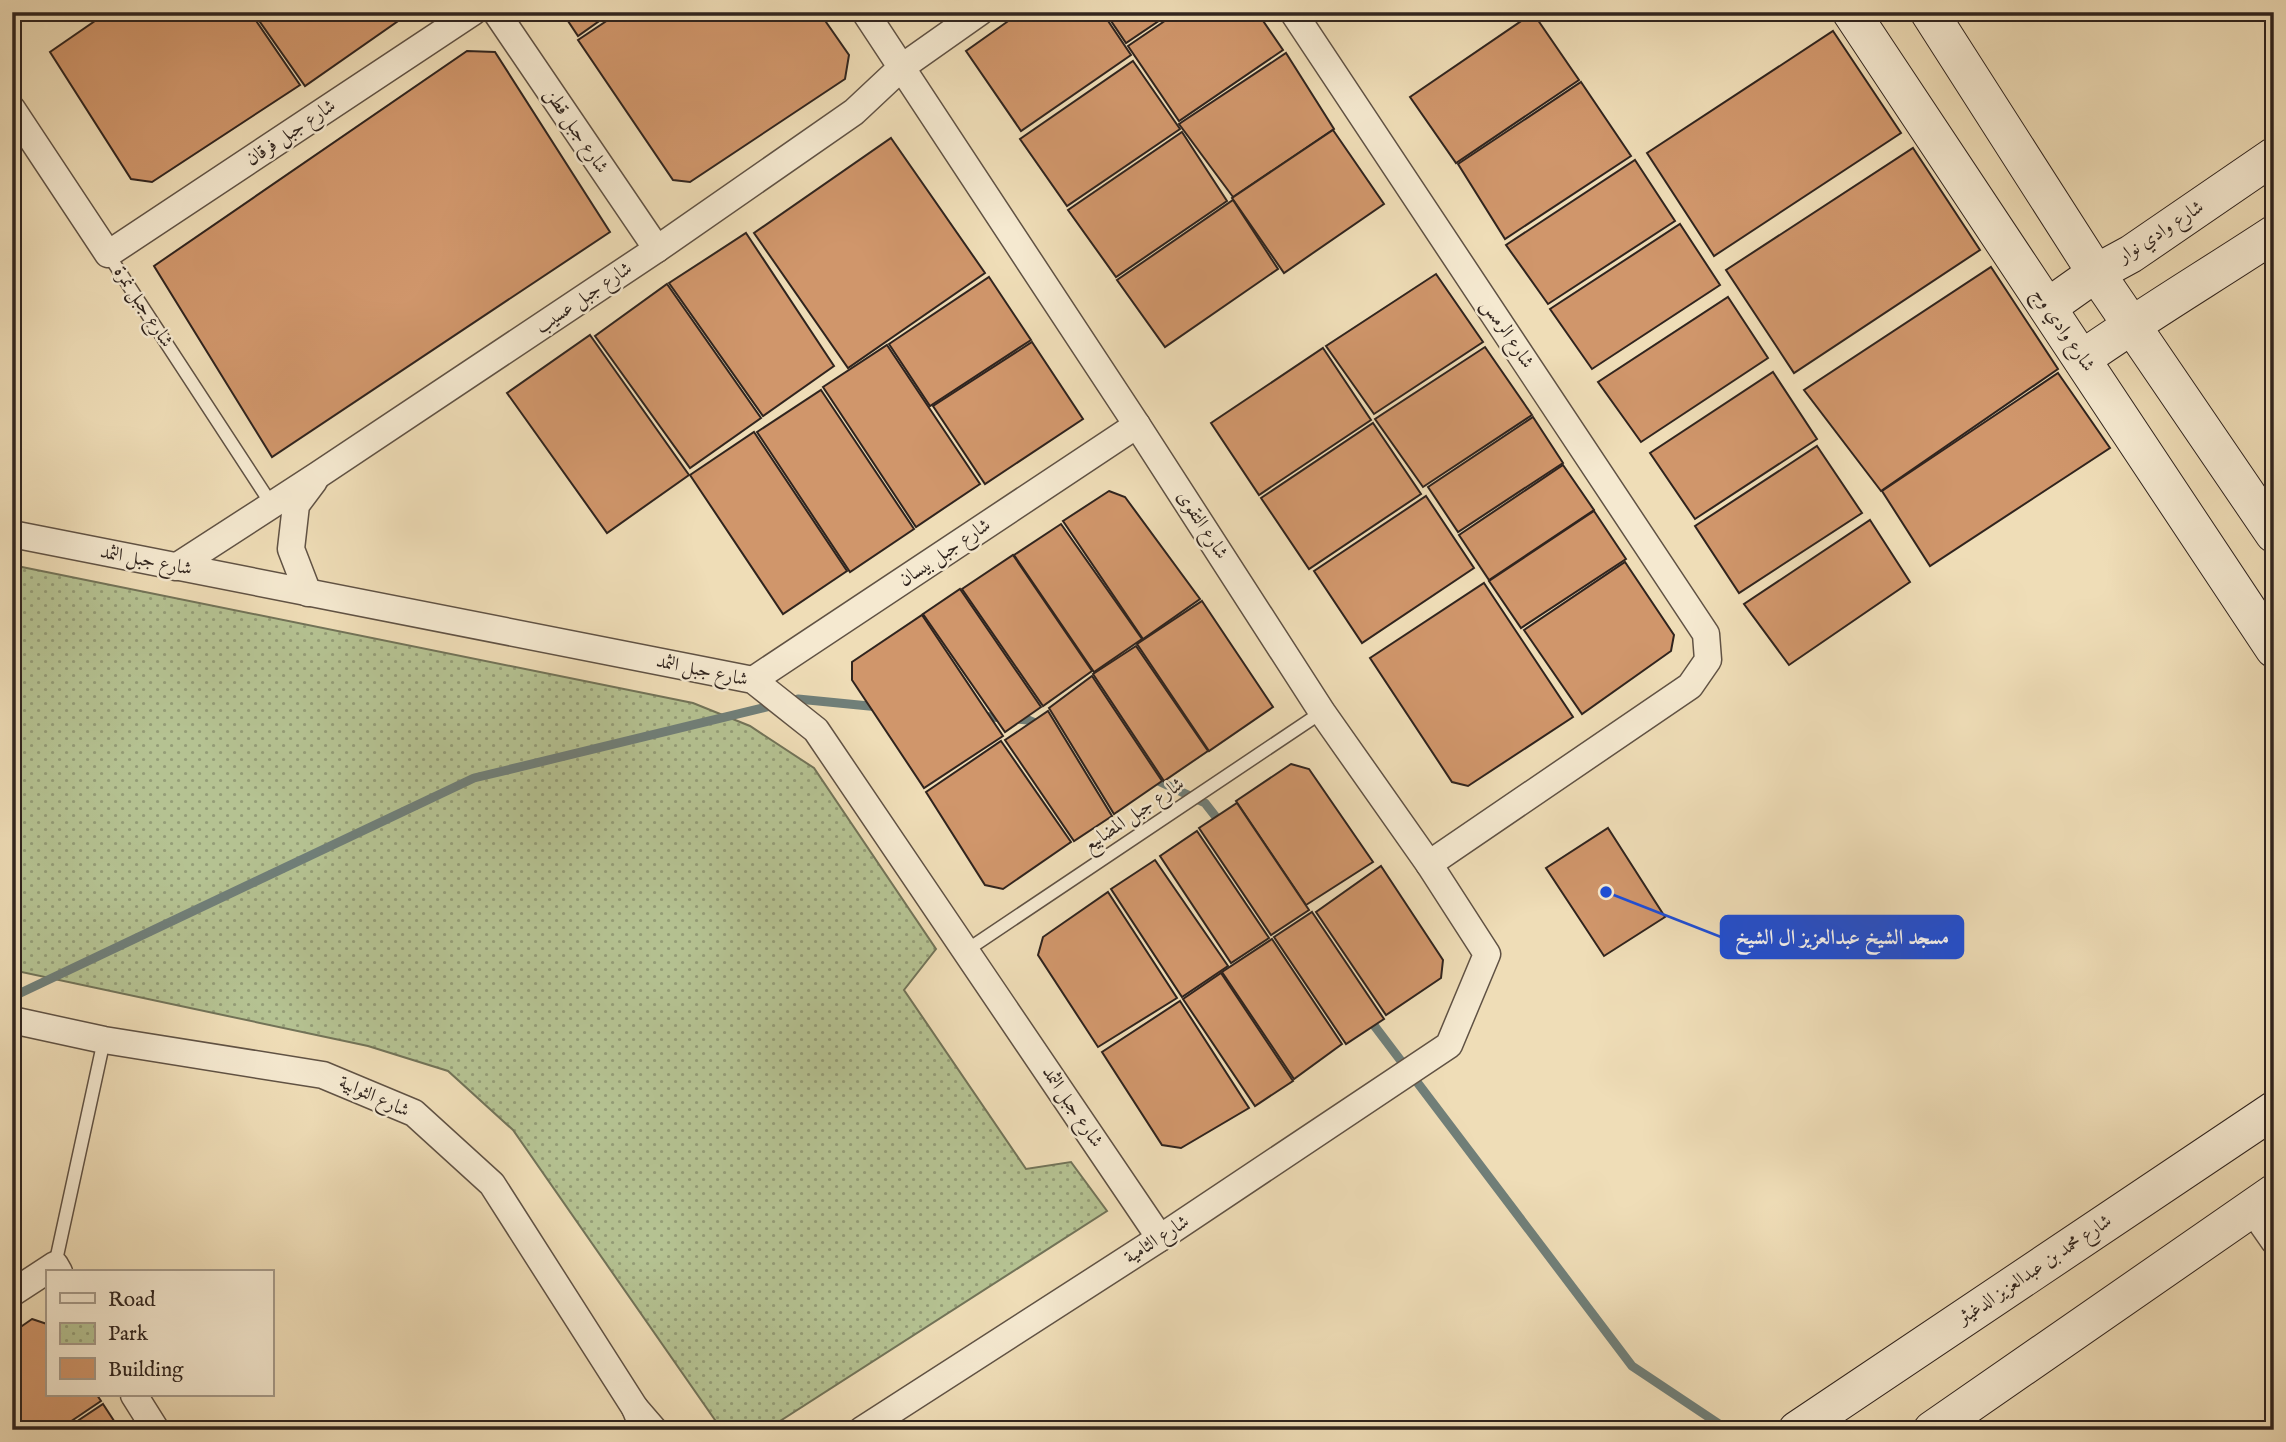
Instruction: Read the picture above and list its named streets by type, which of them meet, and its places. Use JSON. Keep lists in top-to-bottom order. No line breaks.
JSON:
{"streets":{"street":["شارع جبل قطن","شارع جبل فرقان","شارع وادي نوار","شارع جبل عسيب","شارع جبل نمرة","شارع وادي وج","شارع الرمس","شارع التقوى","شارع جبل بيسان","شارع جبل الثمد","شارع الثوابية","شارع الثامية","شارع محمد بن عبدالعزيز الدغيثر"],"lane":["شارع جبل المضابيع"]},"crossings":[["شارع جبل قطن","شارع جبل عسيب"],["شارع جبل فرقان","شارع جبل نمرة"],["شارع وادي نوار","شارع وادي وج"],["شارع جبل عسيب","شارع جبل نمرة"],["شارع جبل عسيب","شارع التقوى"],["شارع جبل عسيب","شارع جبل الثمد"],["شارع الرمس","شارع التقوى"],["شارع التقوى","شارع جبل بيسان"],["شارع التقوى","شارع جبل المضابيع"],["شارع التقوى","شارع الثامية"],["شارع جبل بيسان","شارع جبل الثمد"],["شارع جبل الثمد","شارع جبل المضابيع"],["شارع جبل الثمد","شارع الثامية"]],"places":["مسجد الشيخ عبدالعزيز ال الشيخ"],"legend":["Road","Park","Building"]}
